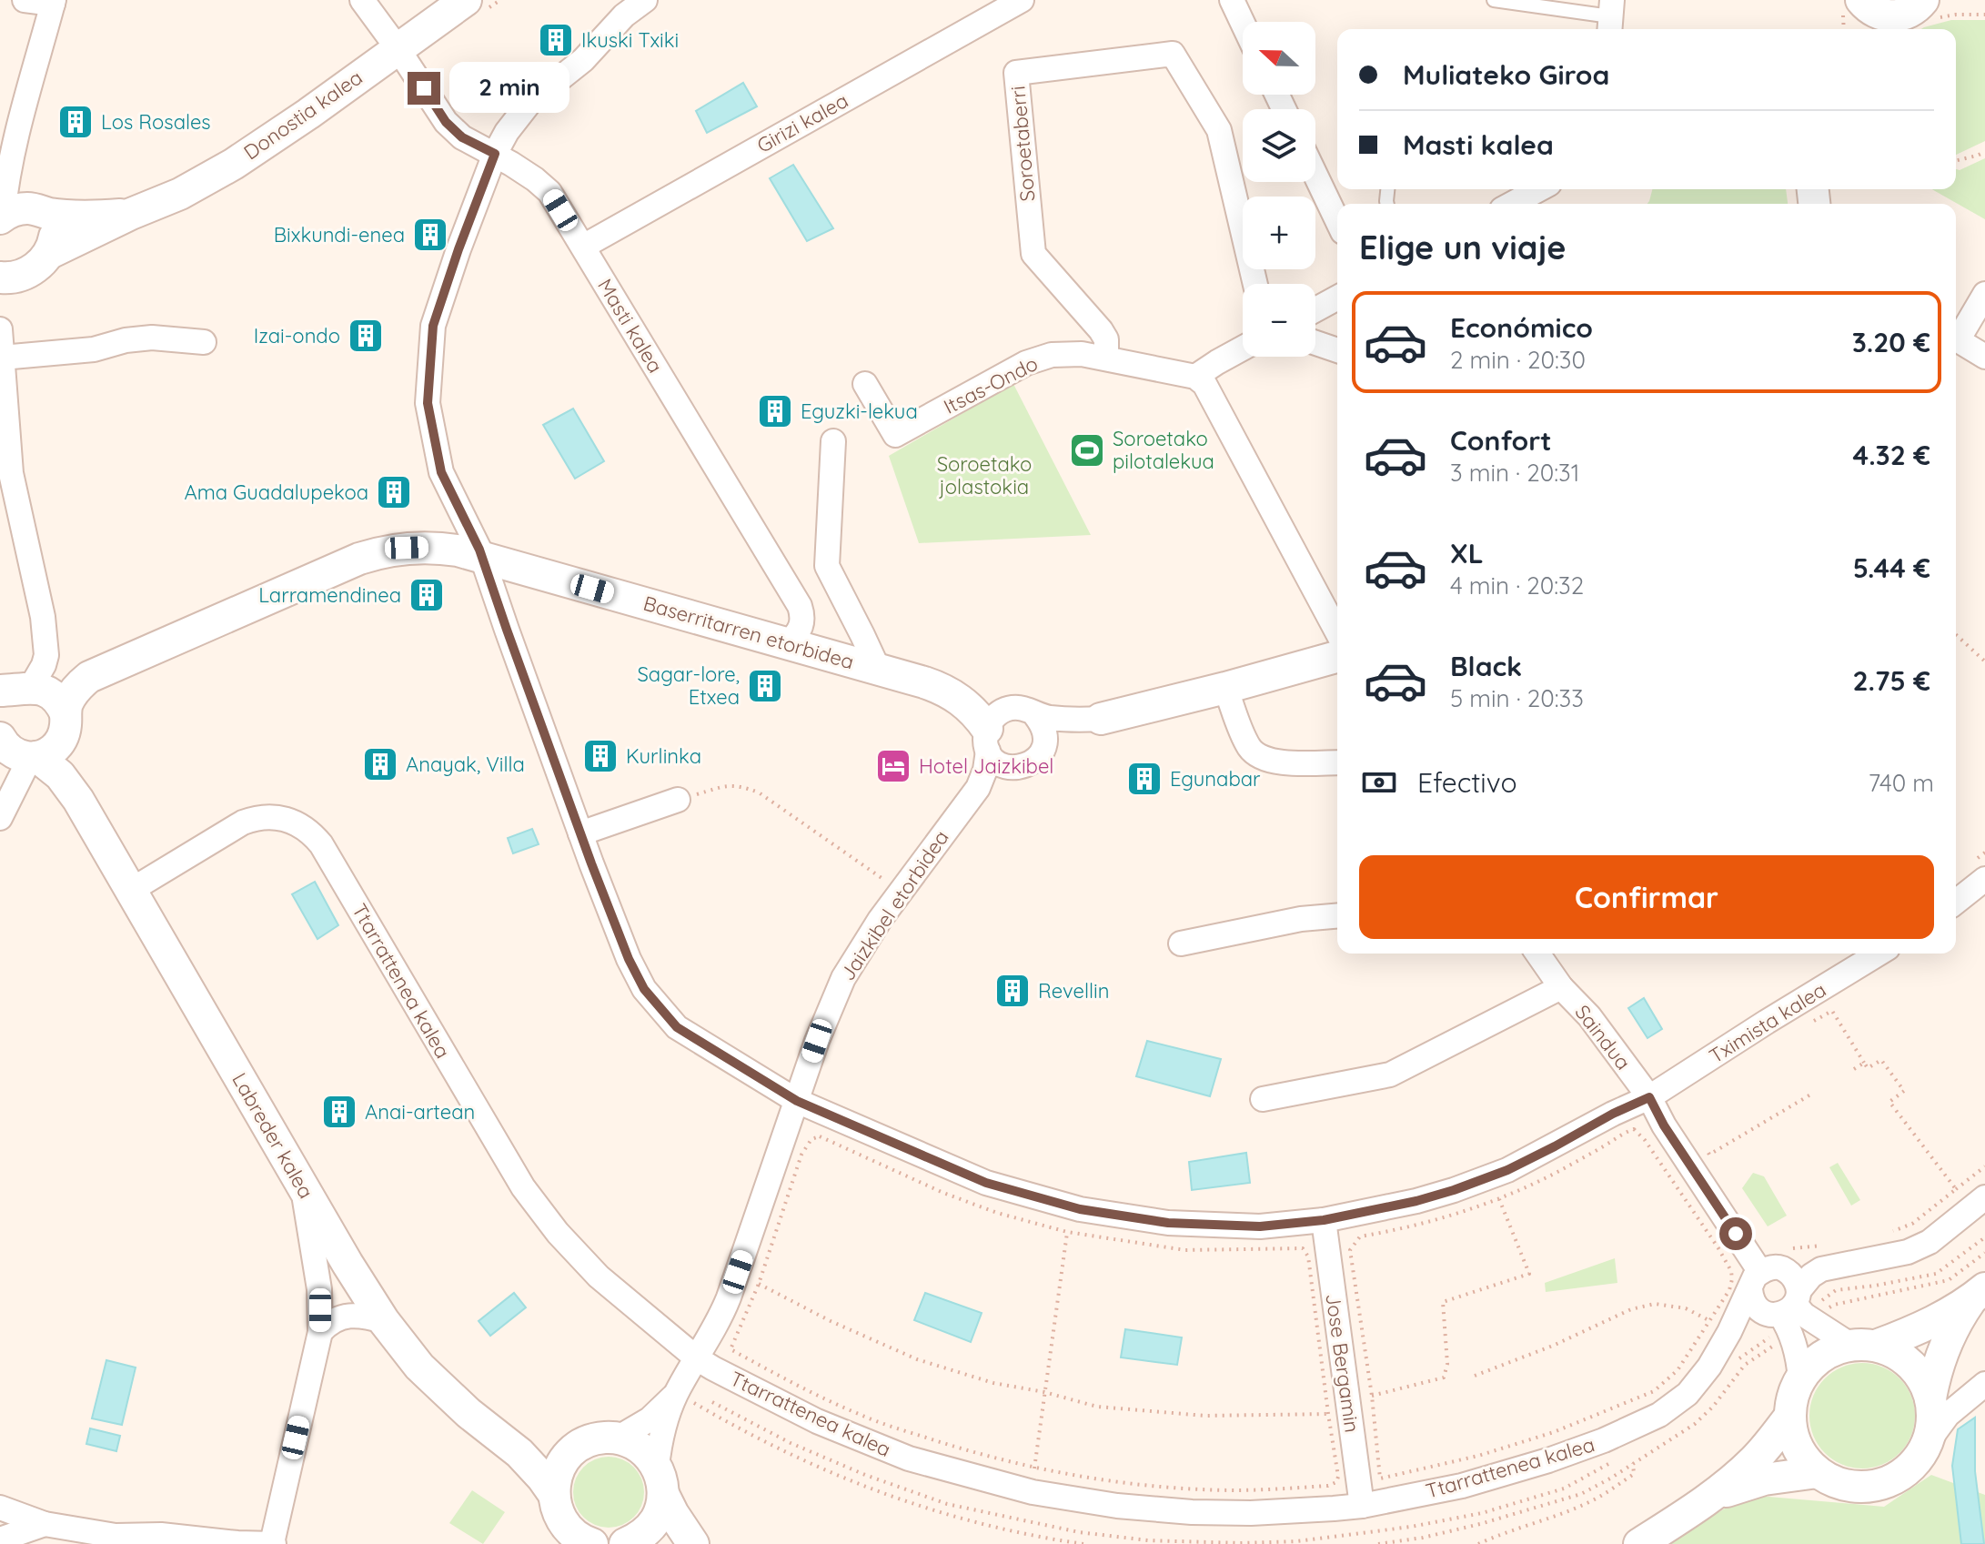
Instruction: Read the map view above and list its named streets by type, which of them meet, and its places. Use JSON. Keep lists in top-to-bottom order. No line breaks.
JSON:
{"streets":{"street":["Donostia kalea","Girizi kalea","Soroetaberri","Masti kalea","Itsas-Ondo","Baserritarren etorbidea","Jaizkibel etorbidea","Ttarrattenea kalea","Tximista kalea","Saindua","Labreder kalea","Jose Bergamin"]},"crossings":[["Donostia kalea","Masti kalea"],["Girizi kalea","Masti kalea"],["Soroetaberri","Itsas-Ondo"],["Masti kalea","Baserritarren etorbidea"],["Masti kalea","Tximista kalea"],["Baserritarren etorbidea","Jaizkibel etorbidea"],["Baserritarren etorbidea","Tximista kalea"],["Baserritarren etorbidea","Labreder kalea"],["Jaizkibel etorbidea","Ttarrattenea kalea"],["Jaizkibel etorbidea","Tximista kalea"],["Jaizkibel etorbidea","Labreder kalea"],["Ttarrattenea kalea","Saindua"],["Ttarrattenea kalea","Labreder kalea"],["Ttarrattenea kalea","Jose Bergamin"],["Tximista kalea","Saindua"],["Tximista kalea","Jose Bergamin"]],"parks":["Soroetako jolastokia"],"places":{"building":["Ikuski Txiki","Los Rosales","Bixkundi-enea","Izai-ondo","Eguzki-lekua","Ama Guadalupekoa","Larramendinea","Sagar-lore, Etxea","Kurlinka","Anayak, Villa","Egunabar","Revellin","Anai-artean"],"sports":["Soroetako pilotalekua"],"hotel":["Hotel Jaizkibel"]},"north":"left","page":{"map_buttons":["+","−"],"banner":["Muliateko Giroa","Masti kalea"],"bubble":"2 min","heading":"Elige un viaje","list":[{"name":"Económico","note":"2 min · 20:30","value":"3.20 €"},{"name":"Confort","note":"3 min · 20:31","value":"4.32 €"},{"name":"XL","note":"4 min · 20:32","value":"5.44 €"},{"name":"Black","note":"5 min · 20:33","value":"2.75 €"}],"pay":["Efectivo","740 m"],"buttons":"Confirmar"}}
